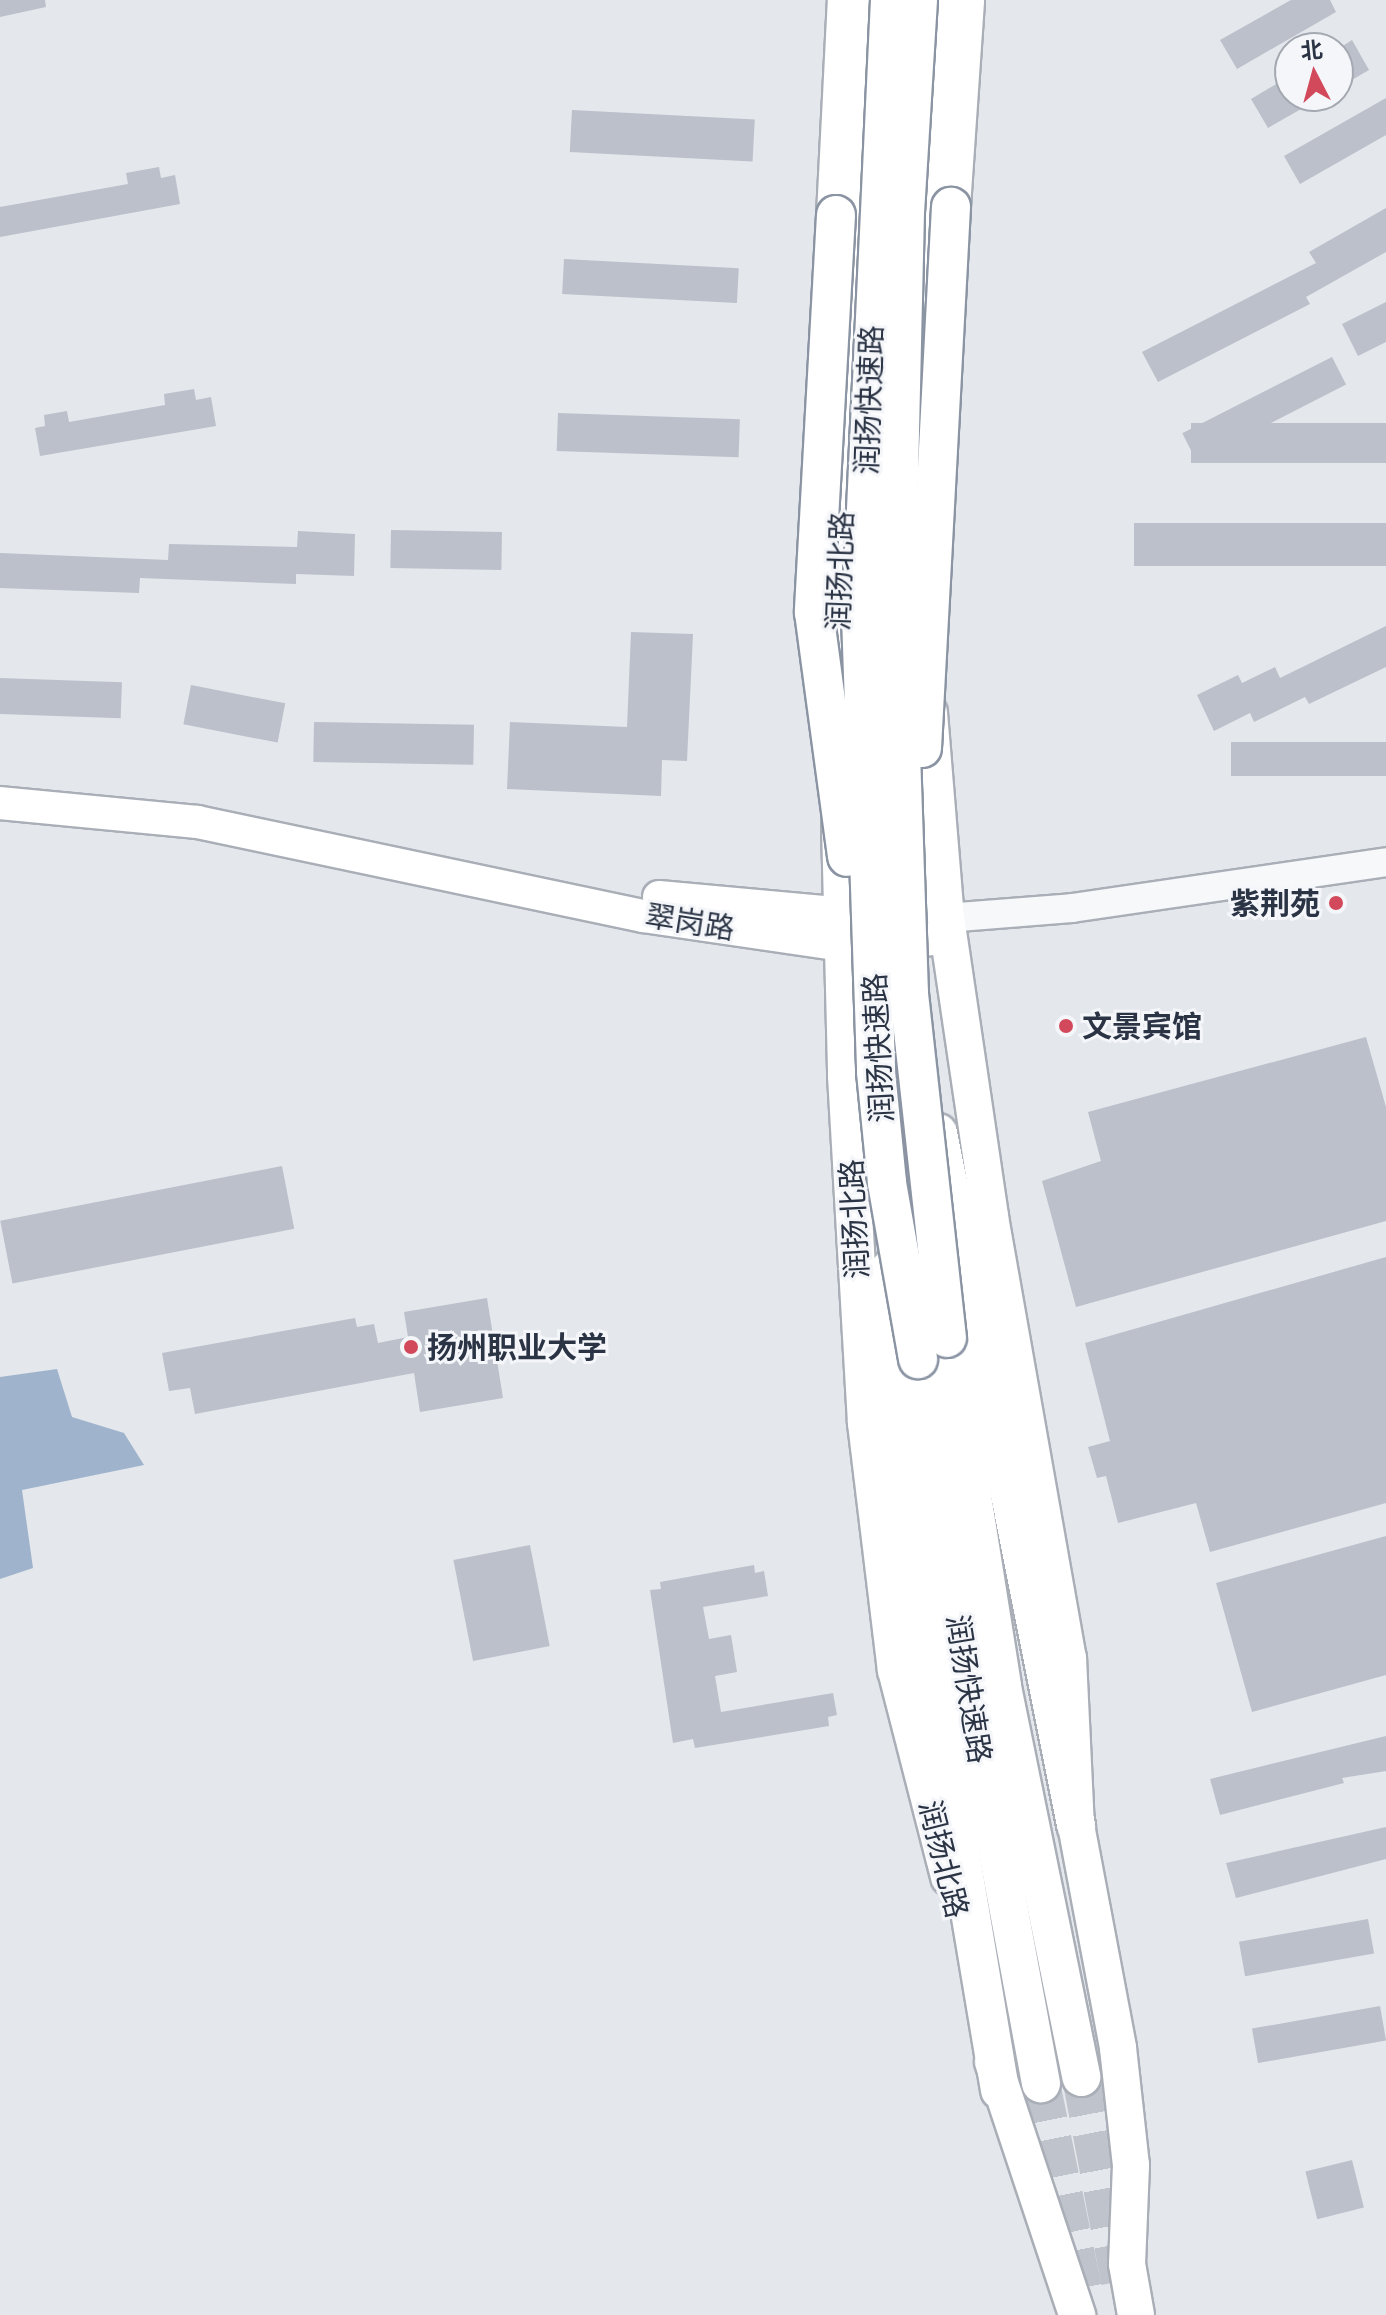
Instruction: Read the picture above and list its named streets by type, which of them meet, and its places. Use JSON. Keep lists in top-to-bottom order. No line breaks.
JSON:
{"streets":{"highway":["润扬快速路"],"main road":["润扬北路","翠岗路"]},"crossings":[["润扬北路","翠岗路"]],"places":["紫荆苑","文景宾馆","扬州职业大学"],"north":"top"}
